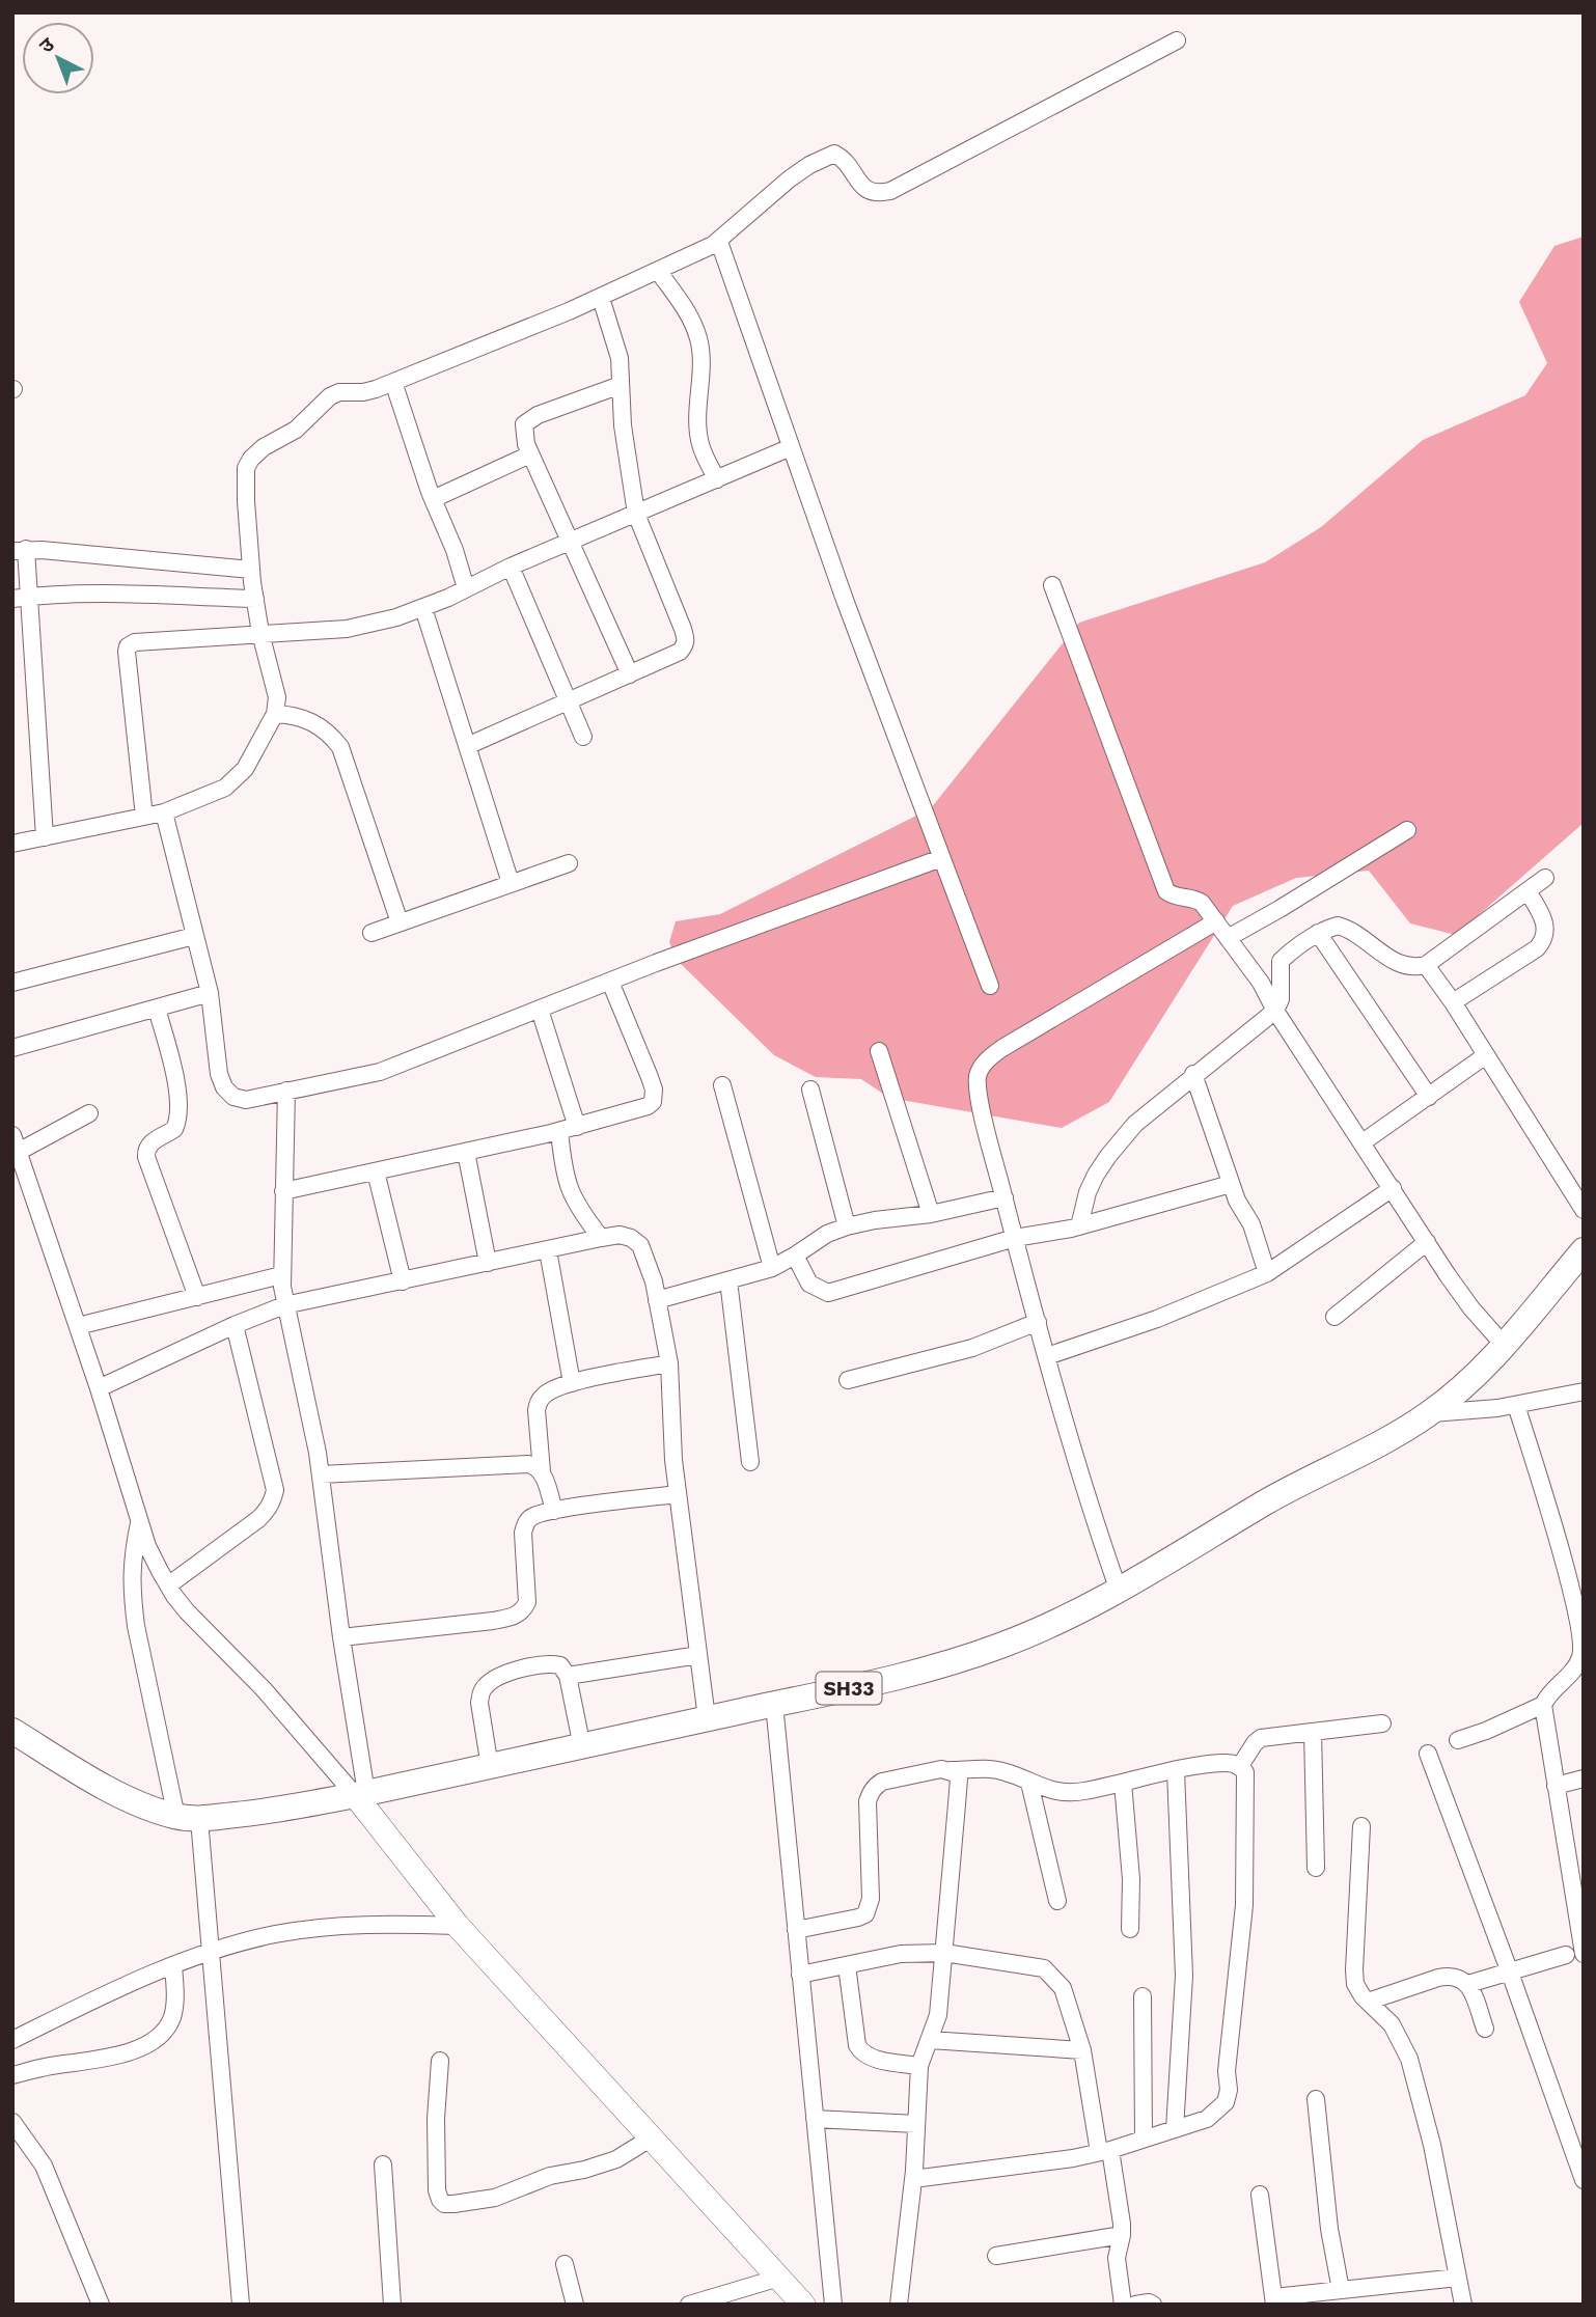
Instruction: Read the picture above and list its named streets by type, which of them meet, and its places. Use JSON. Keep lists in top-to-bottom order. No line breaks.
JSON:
{"streets":{"main road":["SH33"]},"north":"top left"}
